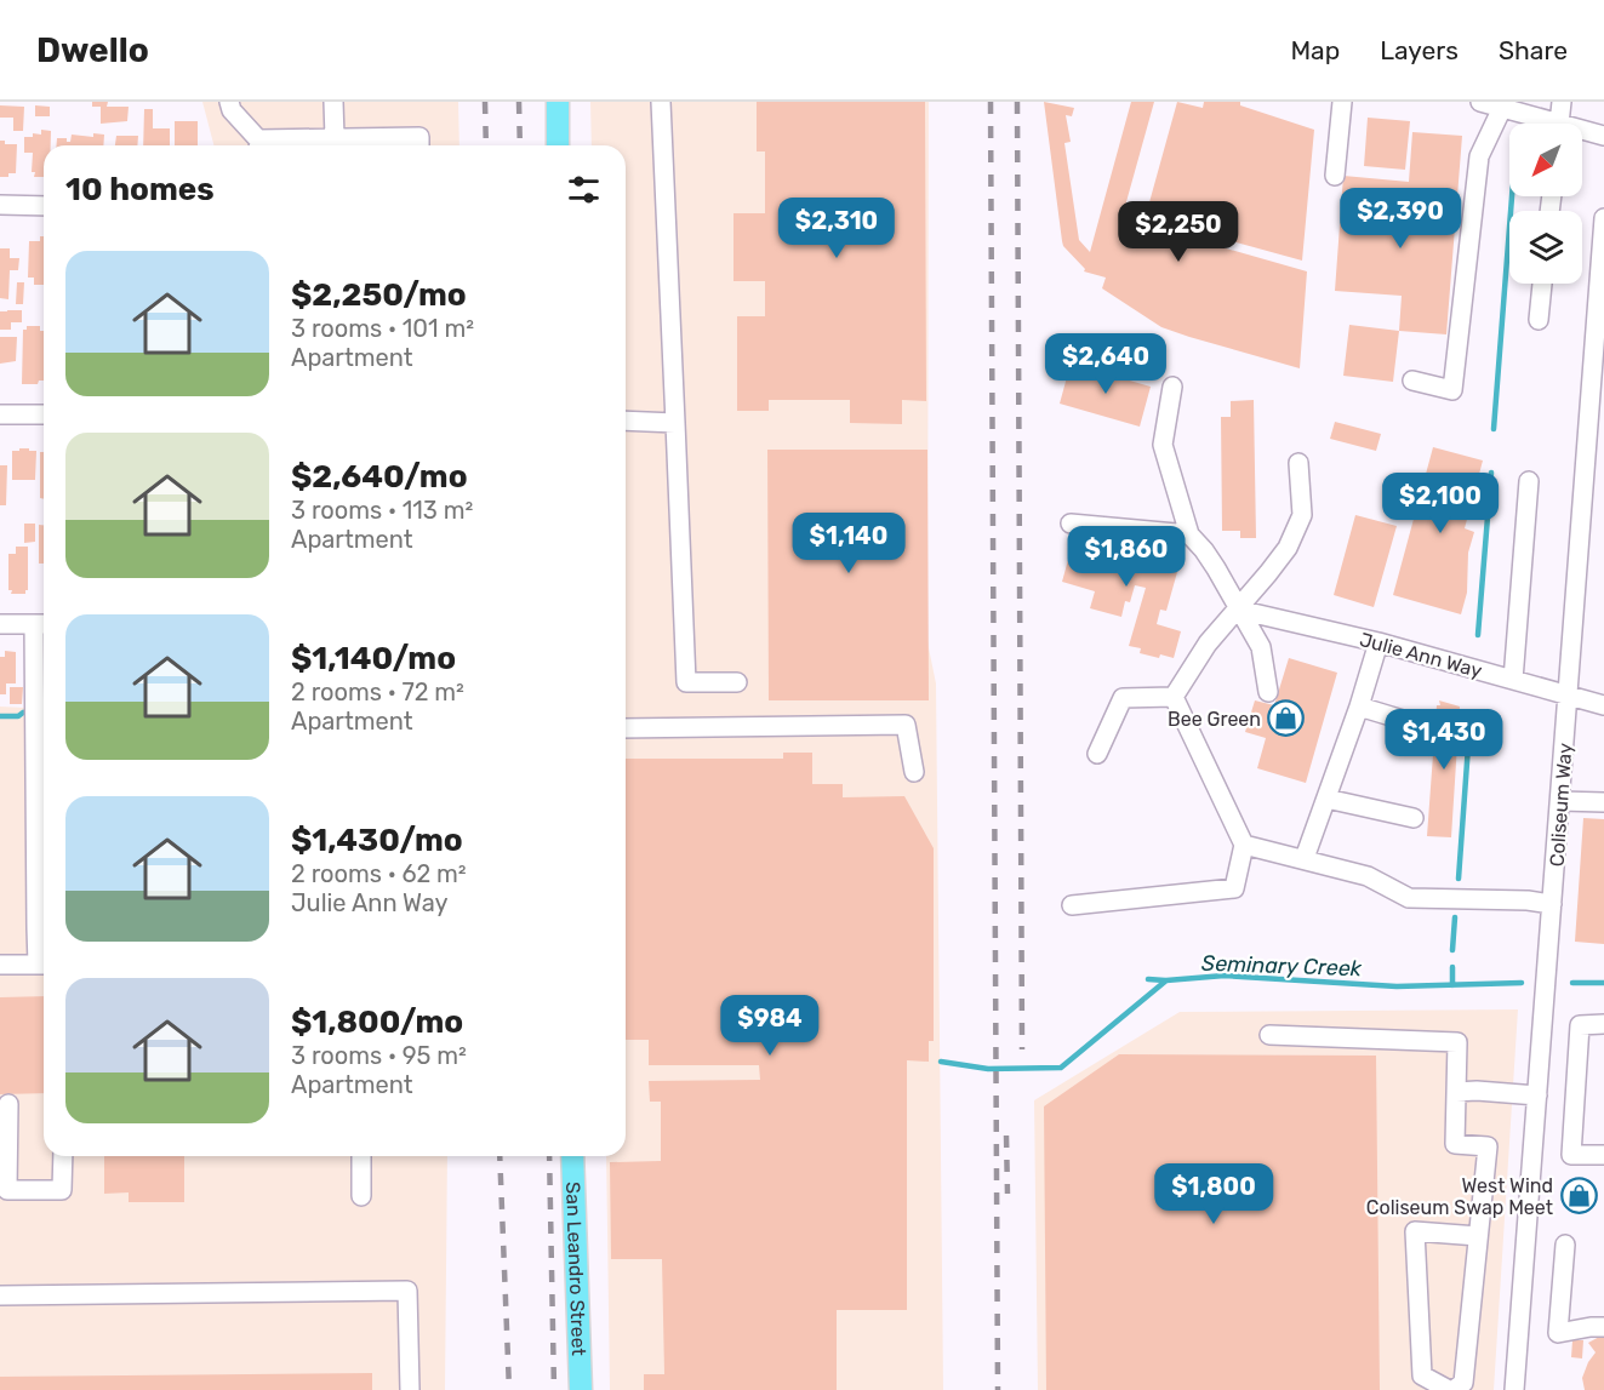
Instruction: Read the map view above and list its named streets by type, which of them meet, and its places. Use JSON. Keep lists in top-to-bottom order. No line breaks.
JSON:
{"streets":{"main road":["San Leandro Street"],"street":["Julie Ann Way","Coliseum Way"]},"crossings":[["Julie Ann Way","Coliseum Way"]],"water":["Seminary Creek"],"places":{"shop":["Bee Green","West Wind Coliseum Swap Meet"]},"north":"bottom left","page":{"header":"Dwello","nav":["Map","Layers","Share"],"heading":"10 homes","price":["$2,390","$2,310","$2,250","$2,640","$2,100","$1,140","$1,860","$1,430","$984","$1,800"],"list":[{"name":"$2,250/mo","note":"3 rooms · 101 m² · Apartment"},{"name":"$2,640/mo","note":"3 rooms · 113 m² · Apartment"},{"name":"$1,140/mo","note":"2 rooms · 72 m² · Apartment"},{"name":"$1,430/mo","note":"2 rooms · 62 m² · Julie Ann Way"},{"name":"$1,800/mo","note":"3 rooms · 95 m² · Apartment"}]}}
